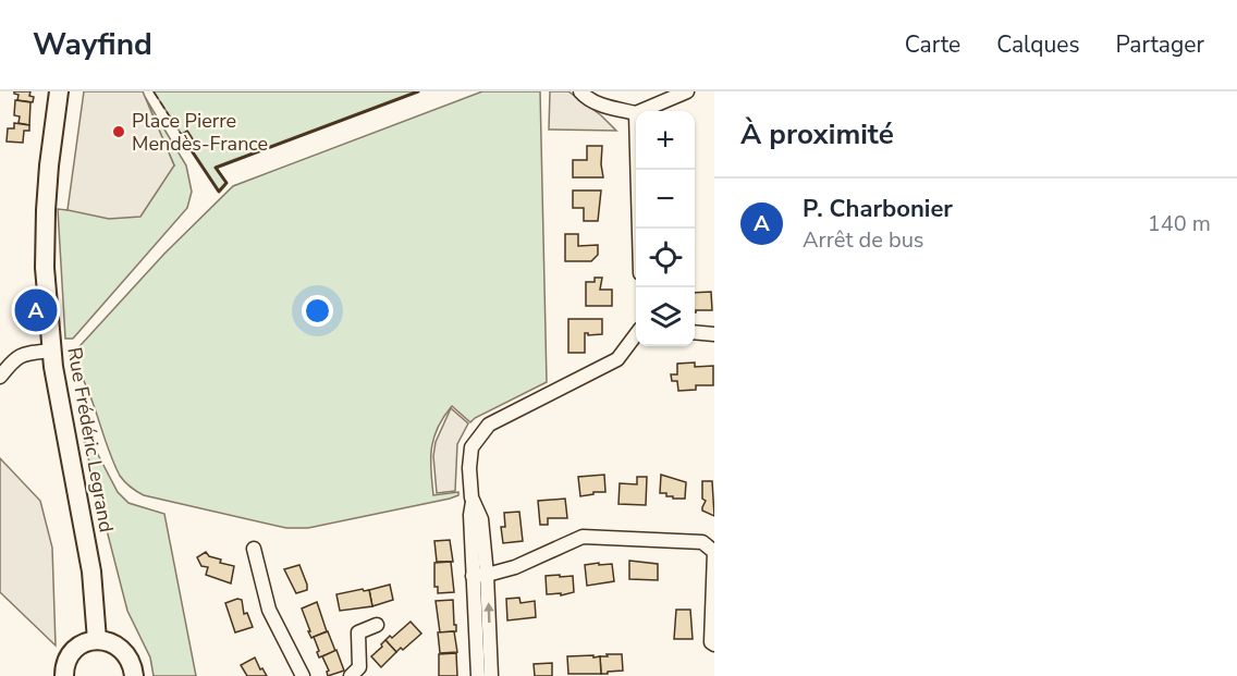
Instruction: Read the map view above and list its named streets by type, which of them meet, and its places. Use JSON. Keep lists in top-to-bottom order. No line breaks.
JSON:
{"streets":{"main road":["Rue Frédéric Legrand"]},"places":["Place Pierre Mendès-France"],"page":{"header":"Wayfind","nav":["Carte","Calques","Partager"],"heading":"À proximité","map_buttons":["+","−"],"list":[{"mark":"A","name":"P. Charbonier","note":"Arrêt de bus","value":"140 m"}],"pins":"A"}}
